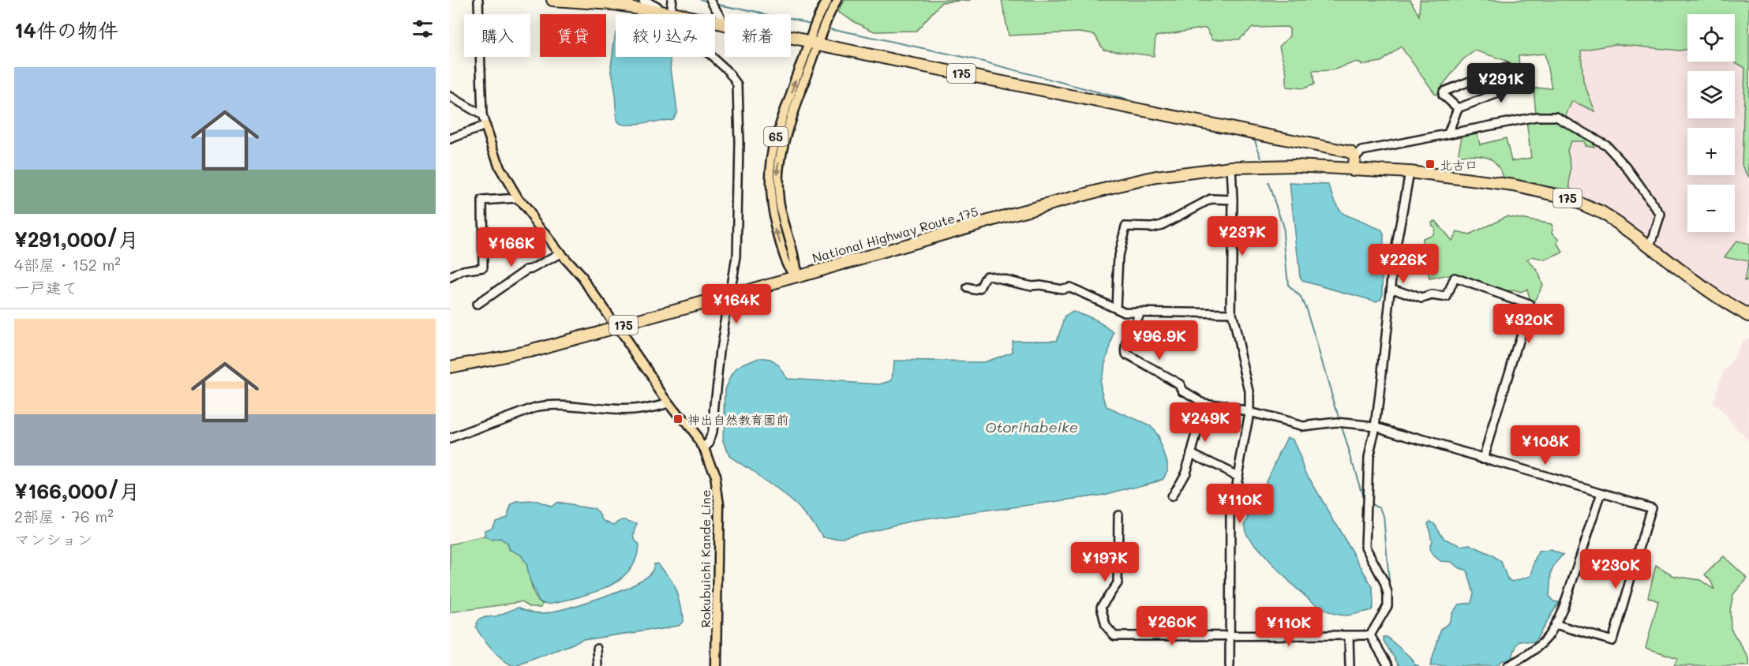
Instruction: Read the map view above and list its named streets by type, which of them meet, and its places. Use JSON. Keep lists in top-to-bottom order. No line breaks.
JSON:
{"streets":{"highway":["175","National Highway Route 175"],"main road":["65","Rokubuichi Kande Line"]},"crossings":[["175","65"],["65","National Highway Route 175"],["National Highway Route 175","Rokubuichi Kande Line"]],"water":["Otorihabeike"],"places":{"transit":["北古口","神出自然教育園前"]},"page":{"heading":"14件の物件","map_buttons":["+","−"],"chip":["購入","賃貸","絞り込み","新着"],"list":[{"name":"¥291,000/月","note":"4部屋 · 152 m² · 一戸建て"},{"name":"¥166,000/月","note":"2部屋 · 76 m² · マンション"}],"price":["¥291K","¥237K","¥166K","¥226K","¥164K","¥320K","¥96.9K","¥249K","¥108K","¥110K","¥197K","¥230K","¥260K","¥110K"]}}
